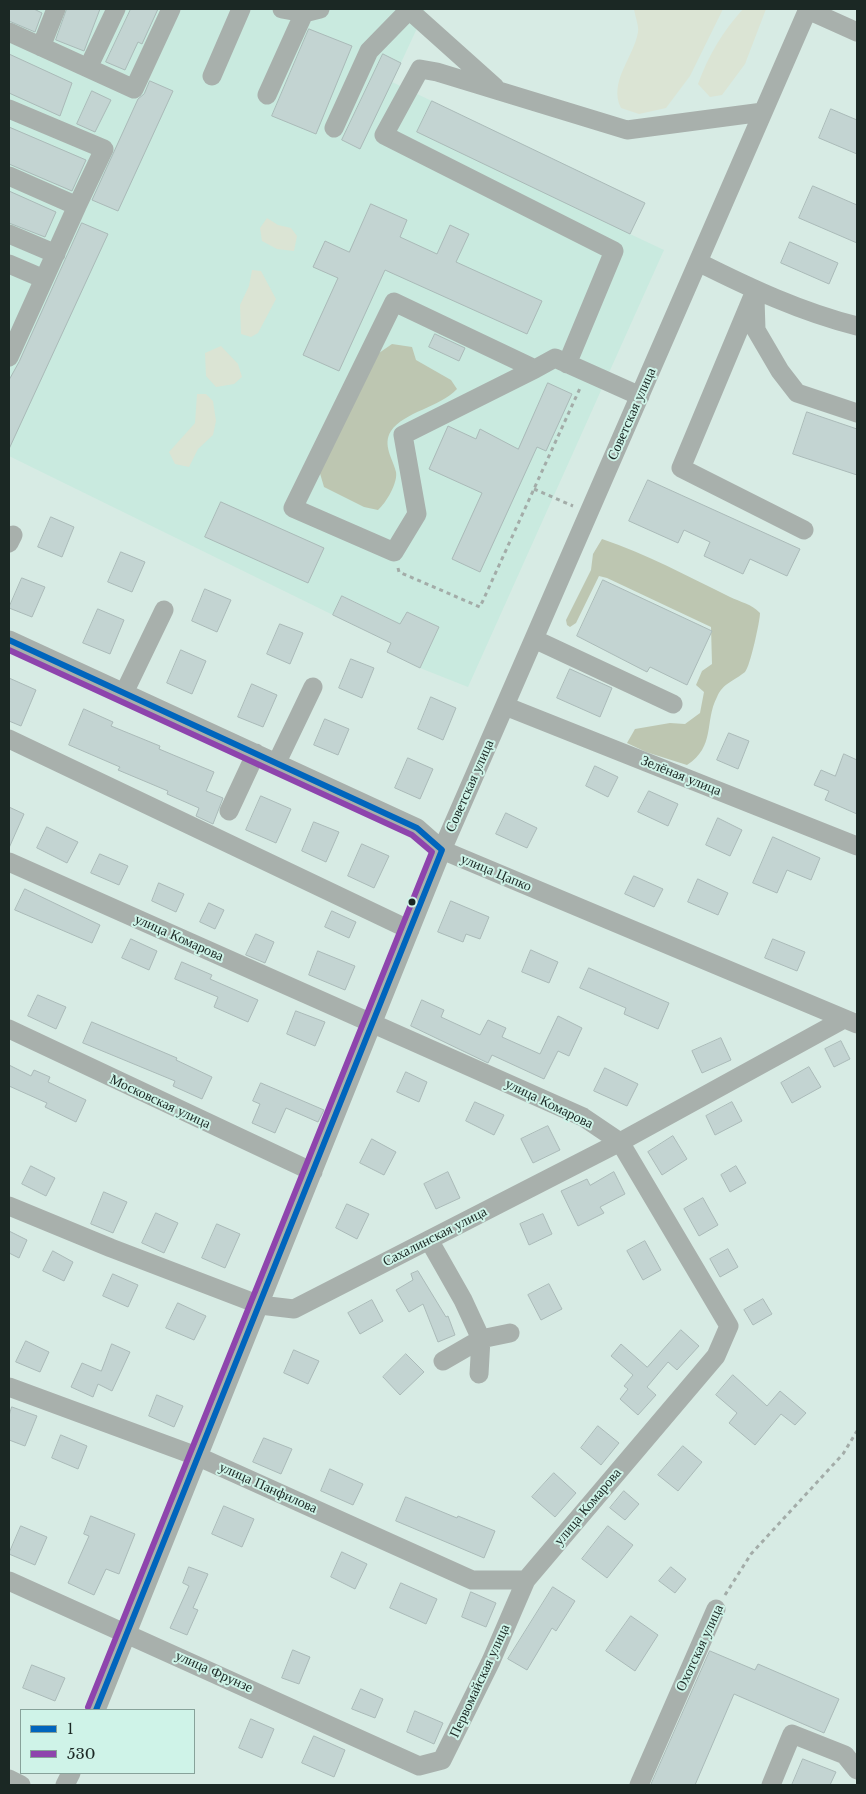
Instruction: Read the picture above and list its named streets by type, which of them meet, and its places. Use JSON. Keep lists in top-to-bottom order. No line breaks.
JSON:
{"streets":{"street":["Советская улица","Зелёная улица","улица Цапко","улица Комарова","Московская улица","Сахалинская улица","улица Панфилова","Охотская улица","улица Фрунзе","Первомайская улица"]},"crossings":[["Советская улица","Зелёная улица"],["Советская улица","улица Цапко"],["Советская улица","улица Комарова"],["Советская улица","Московская улица"],["Советская улица","Сахалинская улица"],["Советская улица","улица Панфилова"],["Советская улица","улица Фрунзе"],["улица Цапко","Сахалинская улица"],["улица Комарова","Сахалинская улица"],["улица Комарова","улица Панфилова"],["улица Комарова","Первомайская улица"],["улица Панфилова","Первомайская улица"],["улица Фрунзе","Первомайская улица"]],"lines":["transit line 1","transit line 530"],"legend":["1","530"]}
